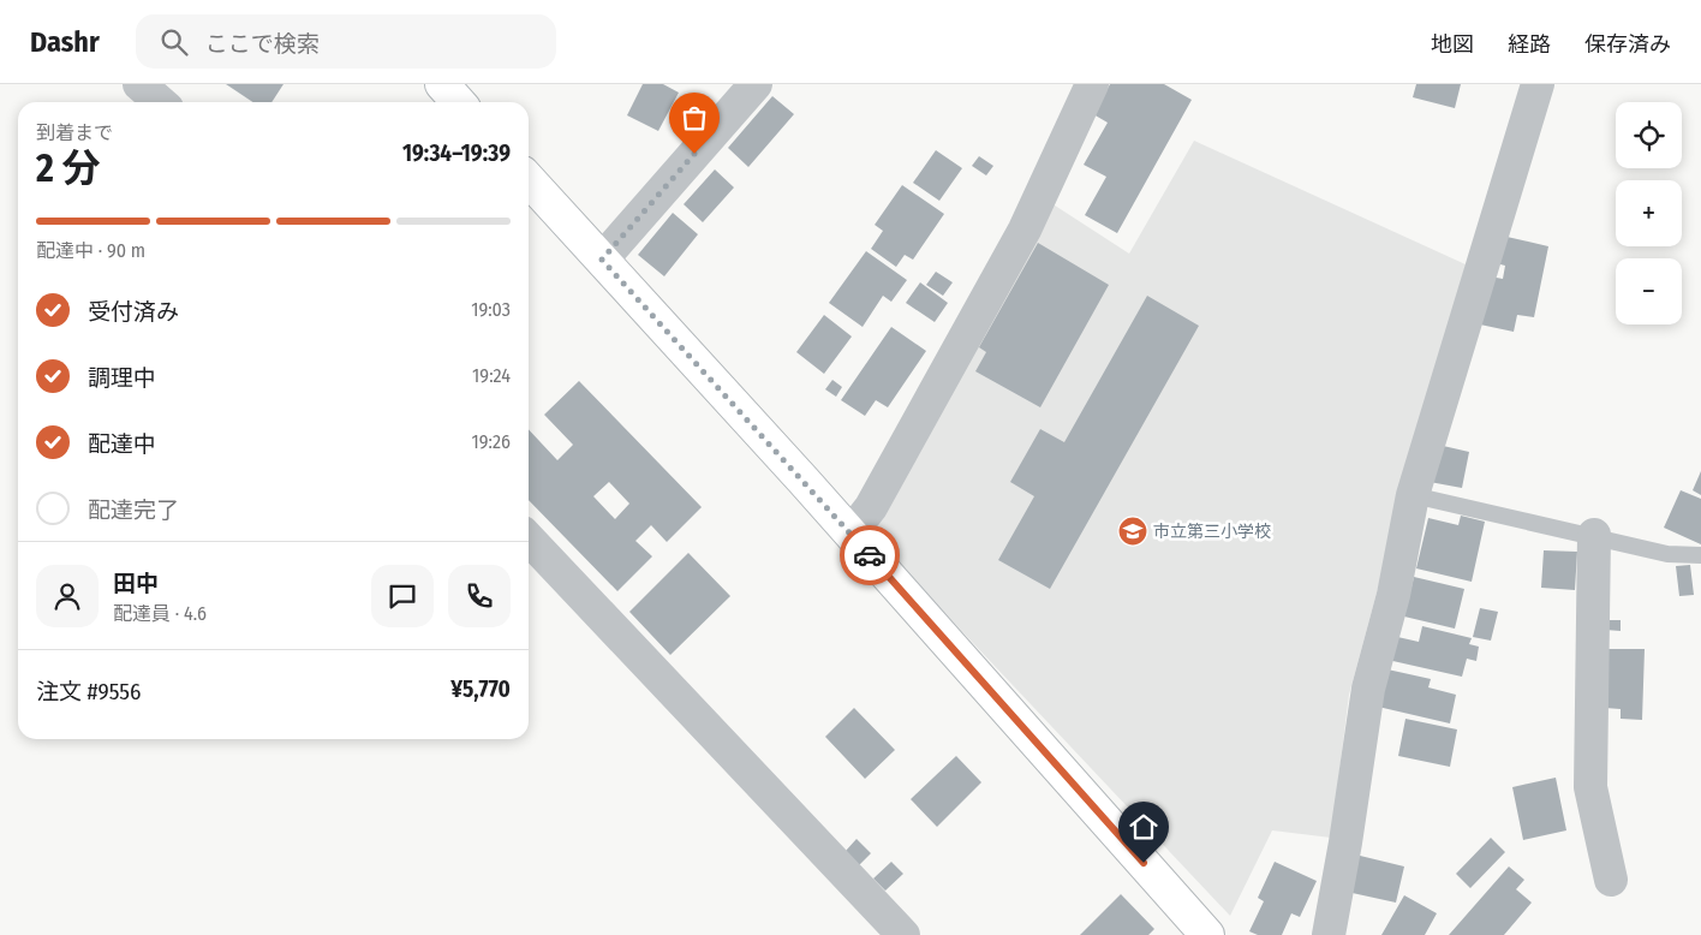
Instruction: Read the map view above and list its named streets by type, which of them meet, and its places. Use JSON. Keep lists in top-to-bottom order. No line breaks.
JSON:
{"places":{"school or university":["市立第三小学校"]},"page":{"header":"Dashr","search":"ここで検索","nav":["地図","経路","保存済み"],"map_buttons":["+","−"],"heading":["2 分","到着まで","19:34–19:39"],"panel":["田中","配達員 · 4.6","注文 #9556","¥5,770"],"bar":"配達中 · 90 m","list":[["受付済み","19:03"],["調理中","19:24"],["配達中","19:26"],"配達完了"]}}
